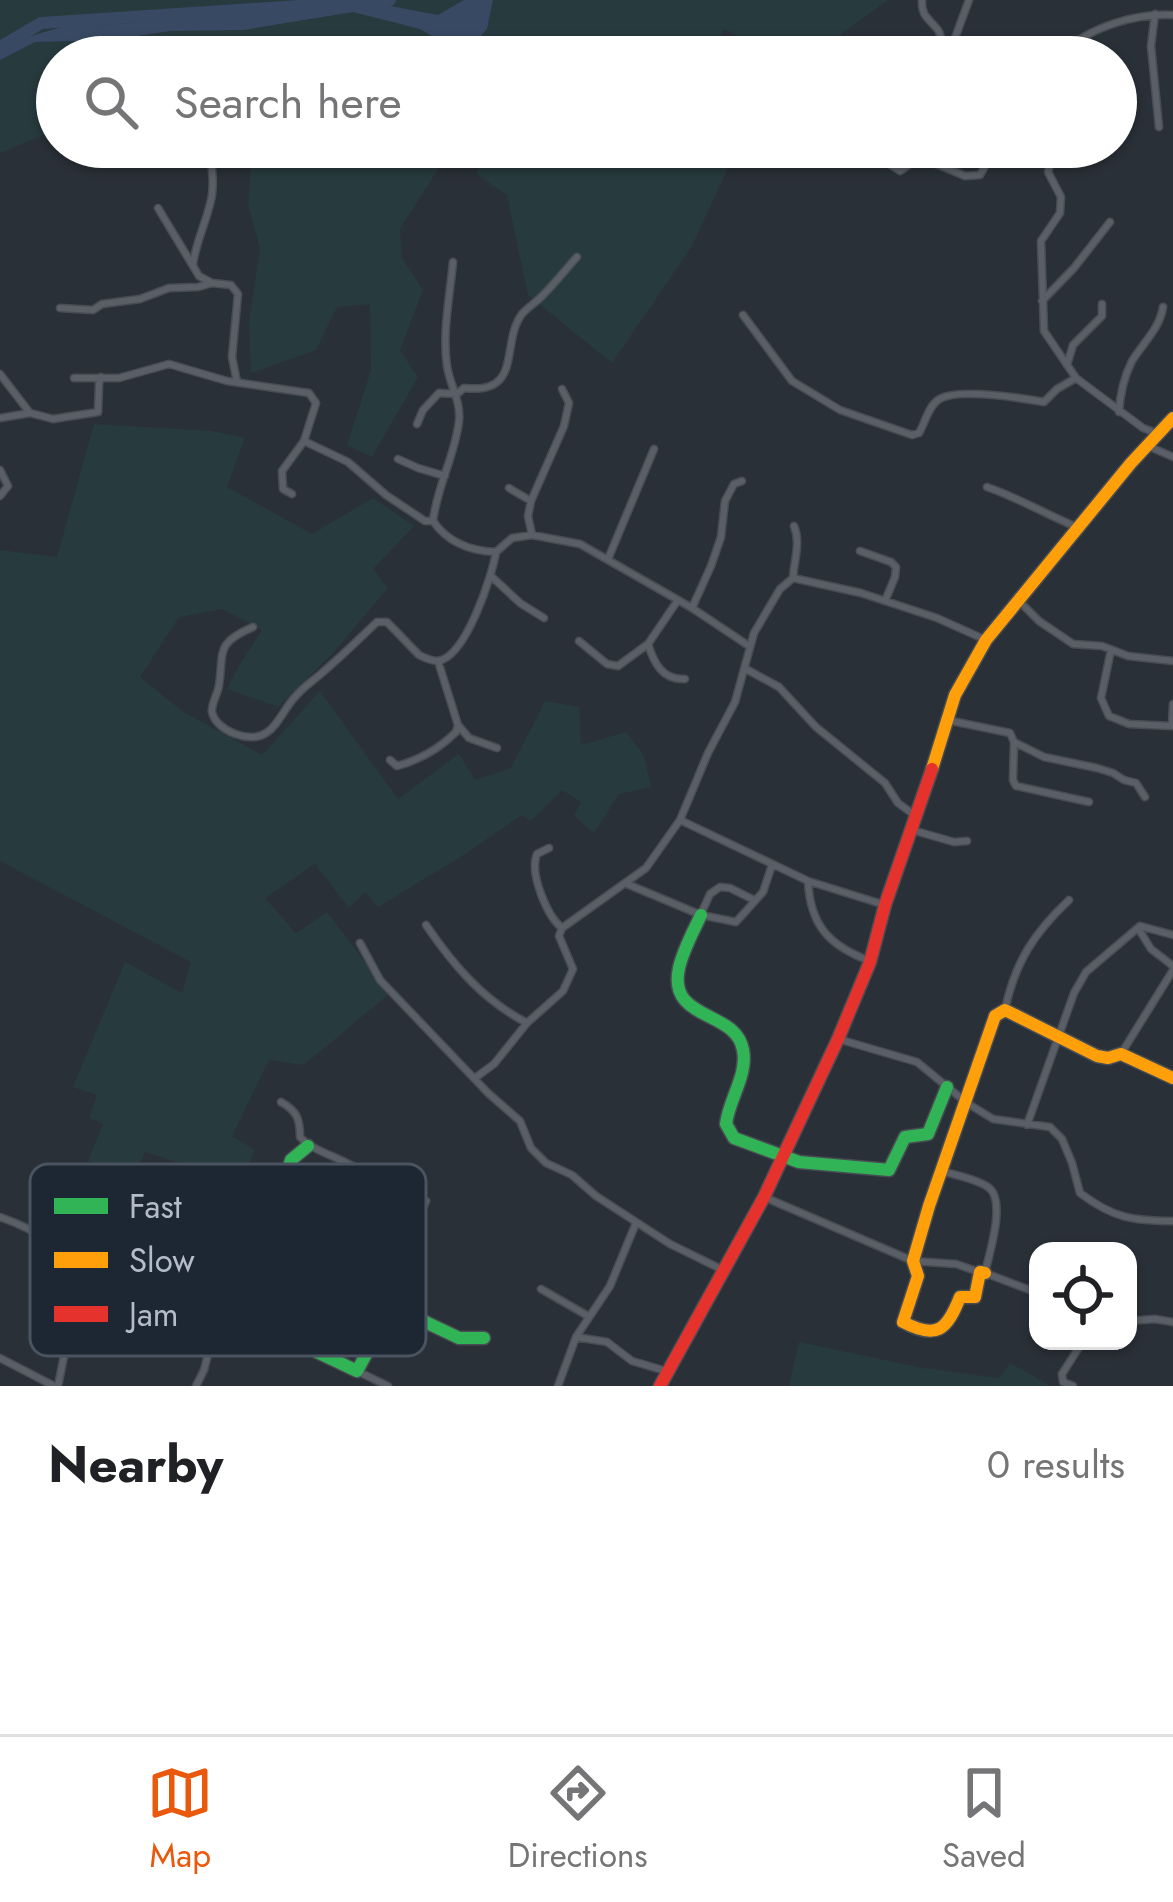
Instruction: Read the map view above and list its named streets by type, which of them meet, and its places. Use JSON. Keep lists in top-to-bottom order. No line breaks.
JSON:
{"legend":["Fast","Slow","Jam"],"page":{"search":"Search here","heading":["Nearby","0 results"],"nav":["Map","Directions","Saved"]}}
